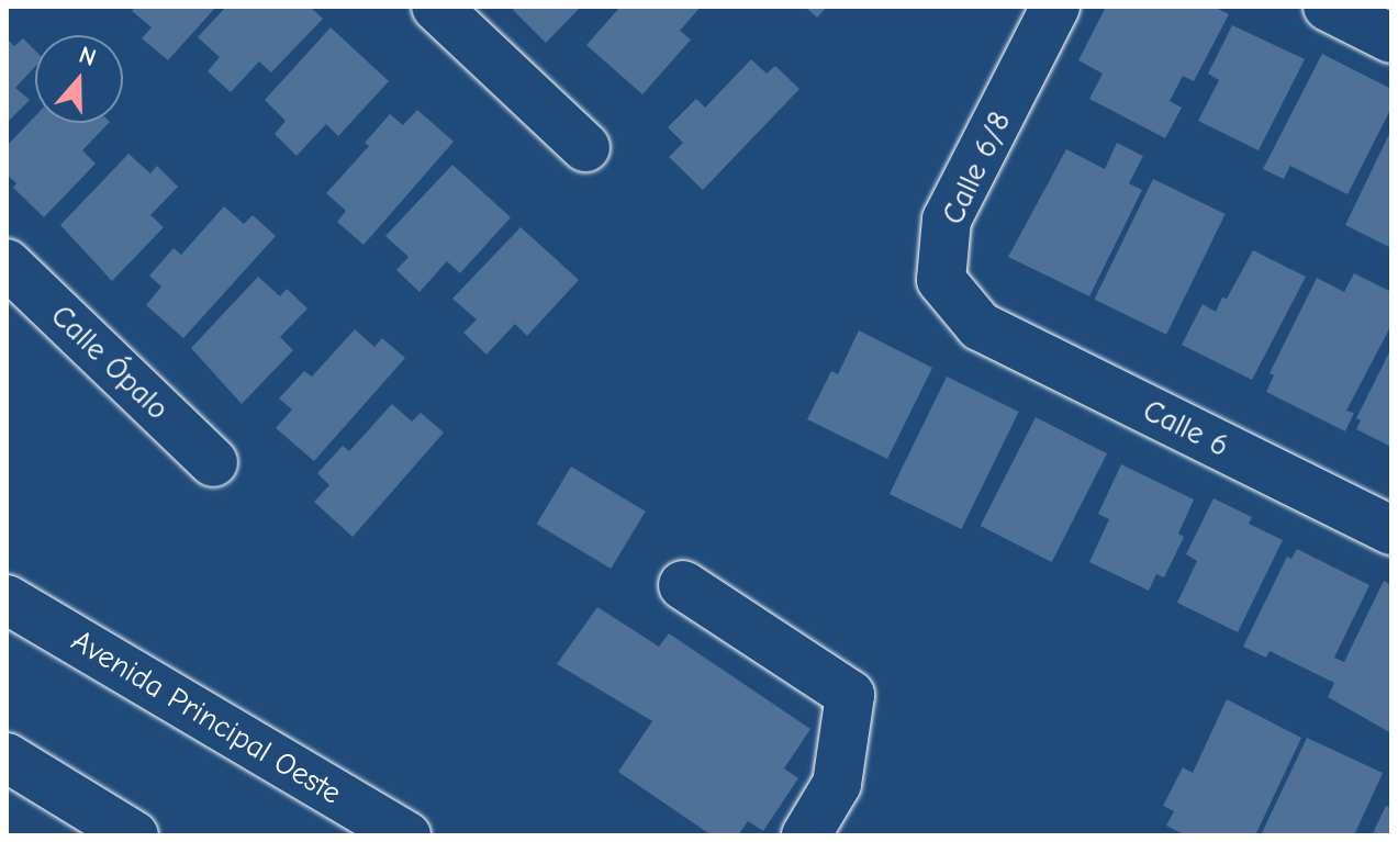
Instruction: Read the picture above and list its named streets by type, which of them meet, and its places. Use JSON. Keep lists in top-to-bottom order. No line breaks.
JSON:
{"streets":{"street":["Calle 6/8","Calle Ópalo","Calle 6","Avenida Principal Oeste"]},"crossings":[["Calle 6/8","Calle 6"]],"north":"top"}
